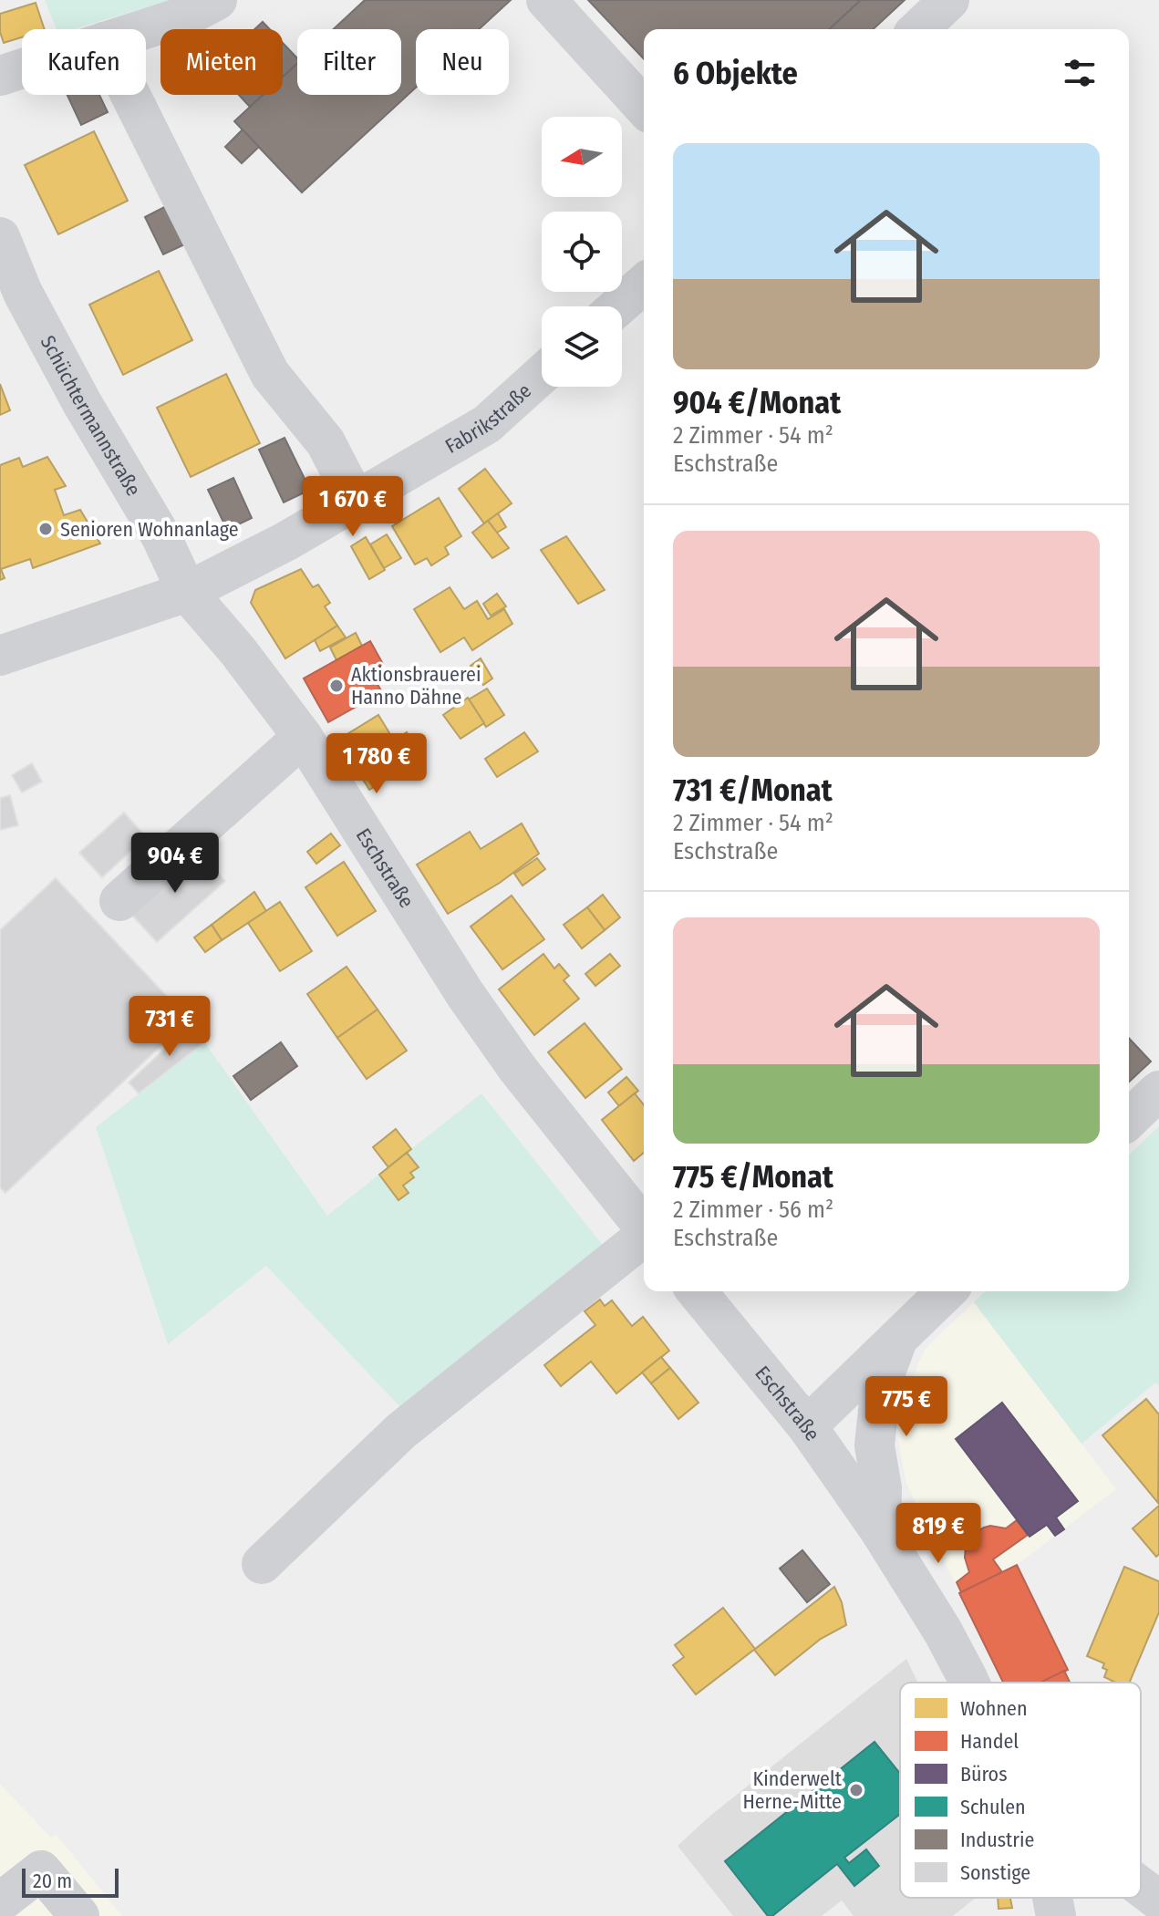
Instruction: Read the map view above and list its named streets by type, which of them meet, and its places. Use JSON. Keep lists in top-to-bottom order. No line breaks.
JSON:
{"streets":{"street":["Schüchtermannstraße","Fabrikstraße","Eschstraße"]},"crossings":[["Schüchtermannstraße","Fabrikstraße"],["Schüchtermannstraße","Eschstraße"],["Fabrikstraße","Eschstraße"]],"places":["Senioren Wohnanlage","Aktionsbrauerei Hanno Dähne","Kinderwelt Herne-Mitte"],"legend":["Wohnen","Handel","Büros","Schulen","Industrie","Sonstige"],"scale_bar":"20 m","north":"left","page":{"chip":["Kaufen","Mieten","Filter","Neu"],"heading":"6 Objekte","list":[{"name":"904 €/Monat","note":"2 Zimmer · 54 m² · Eschstraße"},{"name":"731 €/Monat","note":"2 Zimmer · 54 m² · Eschstraße"},{"name":"775 €/Monat","note":"2 Zimmer · 56 m² · Eschstraße"}],"price":["1 670 €","1 780 €","904 €","731 €","775 €","819 €"],"scale":"20 m"}}
